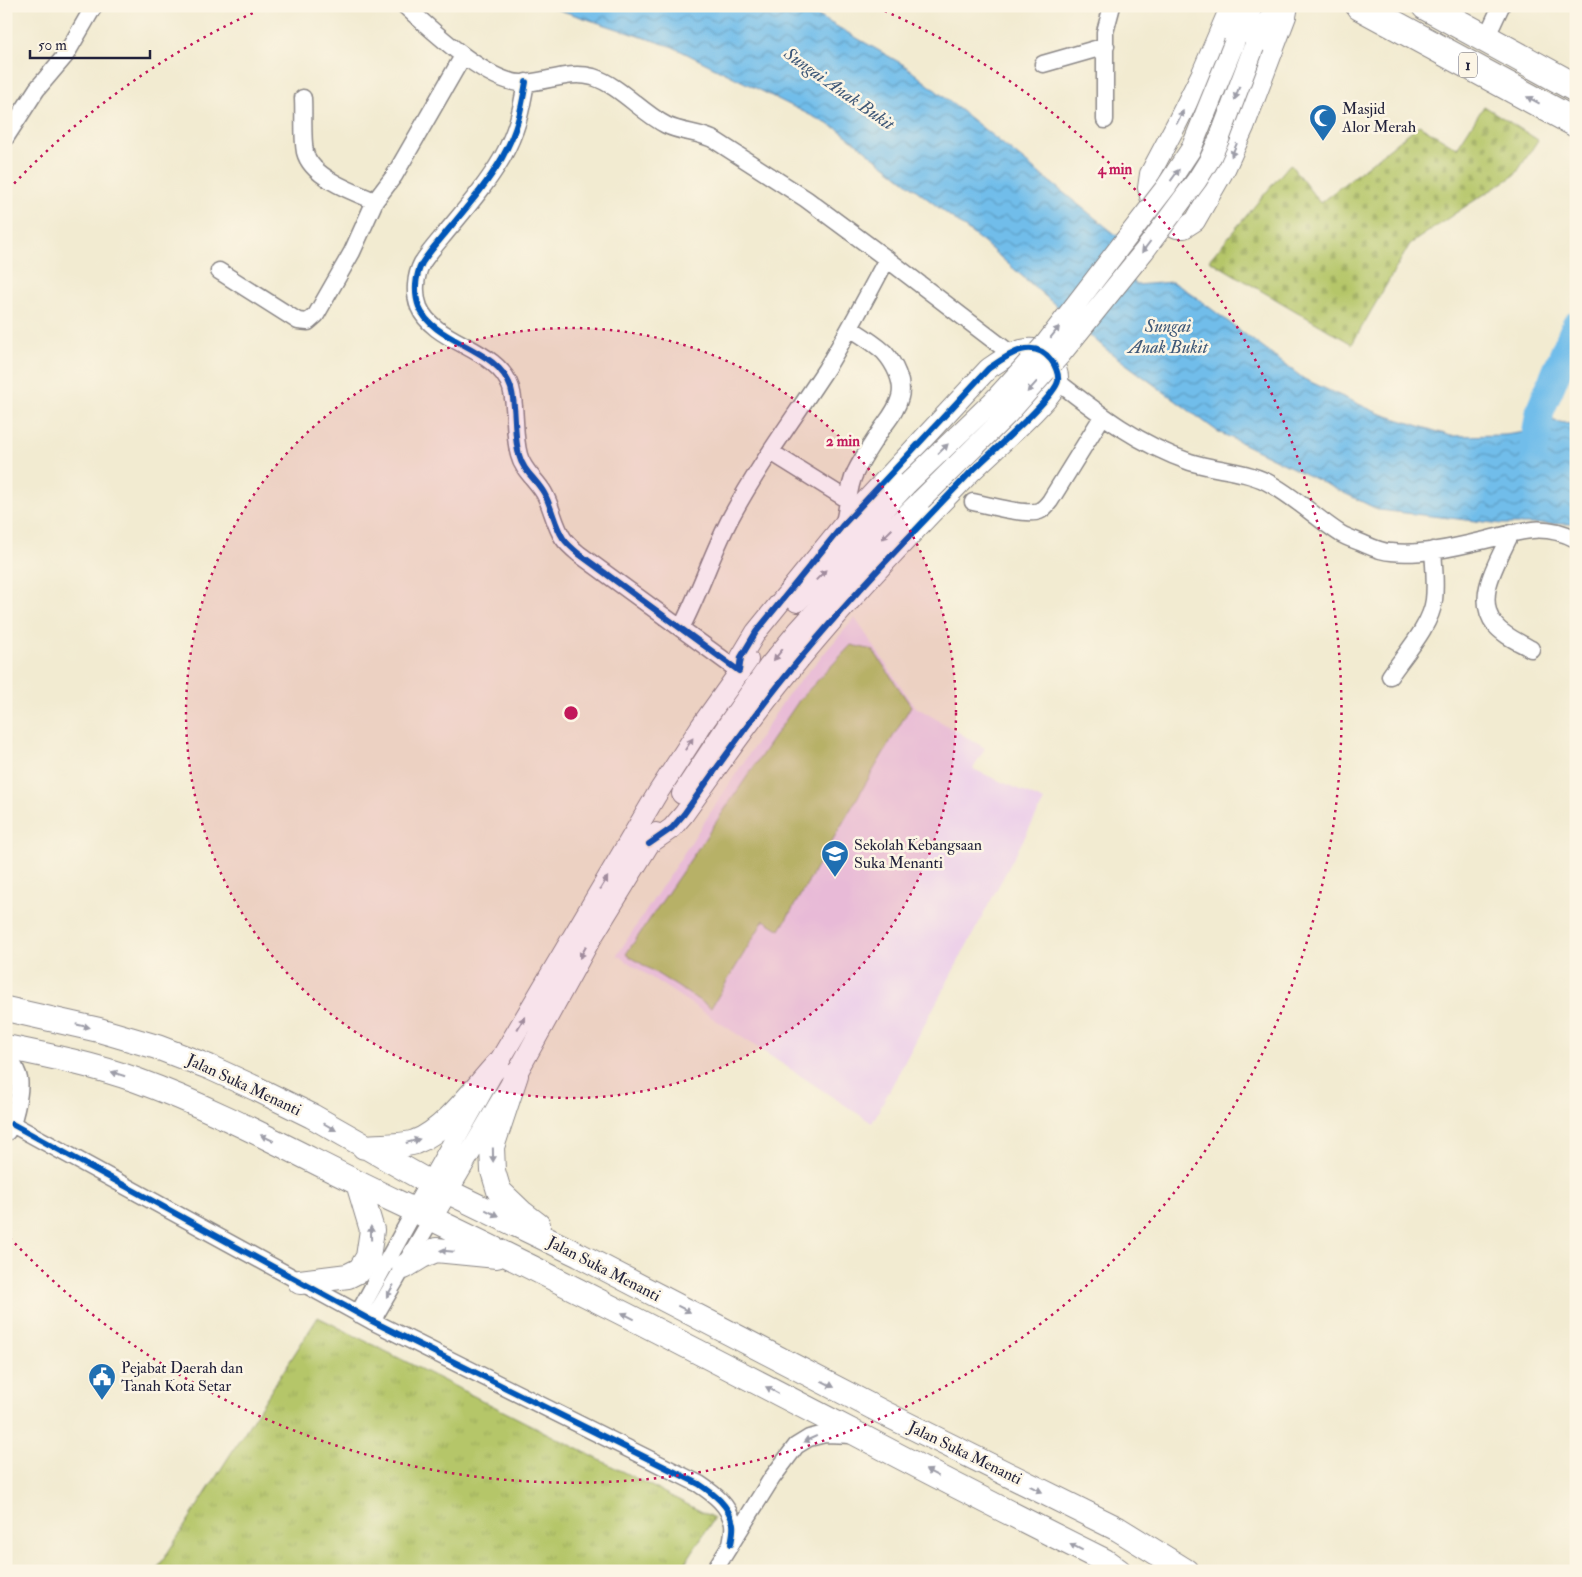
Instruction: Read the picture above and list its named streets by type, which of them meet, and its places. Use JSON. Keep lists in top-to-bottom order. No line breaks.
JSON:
{"streets":{"highway":["1"],"main road":["Jalan Suka Menanti"]},"water":["Sungai Anak Bukit"],"places":{"mosque":["Masjid Alor Merah"],"school or university":["Sekolah Kebangsaan Suka Menanti"],"public building":["Pejabat Daerah dan Tanah Kota Setar"]},"scale_bar":"50 m","rings":["4 min","2 min"]}
